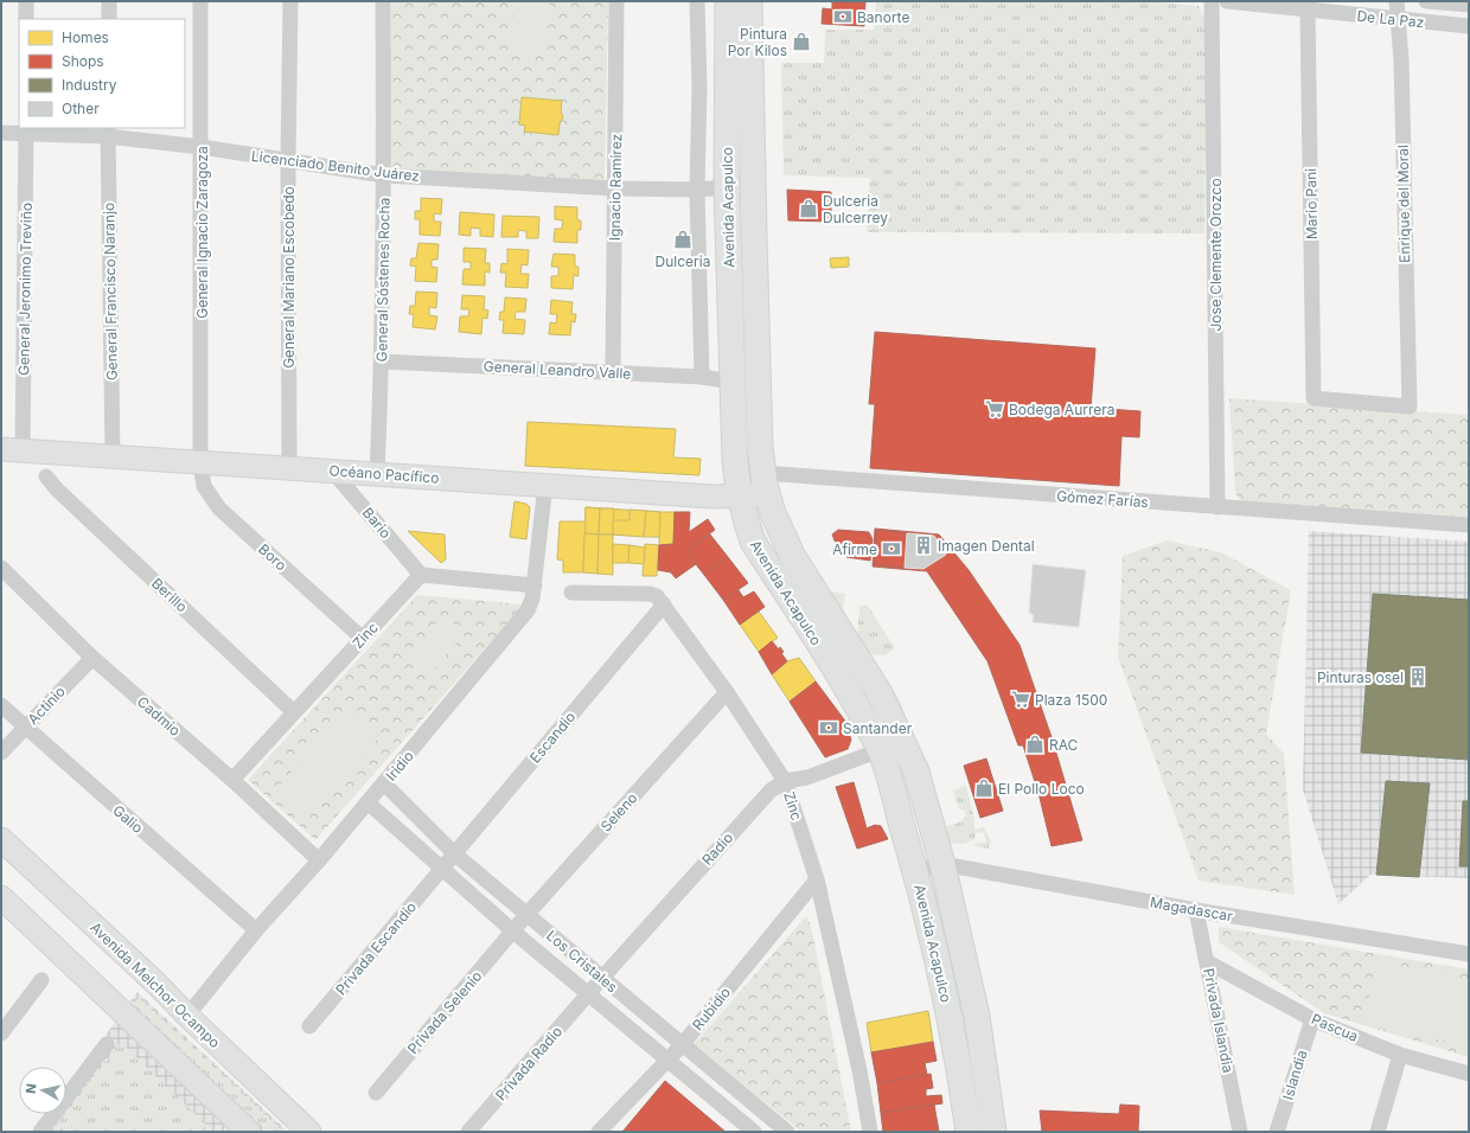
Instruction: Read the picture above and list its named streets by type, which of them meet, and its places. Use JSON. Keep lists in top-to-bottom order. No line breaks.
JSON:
{"streets":{"main road":["Avenida Acapulco","Océano Pacífico","Avenida Melchor Ocampo"],"street":["De La Paz","Licenciado Benito Juárez","Ignacio Ramirez","Mario Pani","Enrique del Moral","General Ignacio Zaragoza","Jose Clemente Orozco","General Mariano Escobedo","General Sóstenes Rocha","General Jeronimo Treviño","General Francisco Naranjo","General Leandro Valle","Gómez Farías","Bario","Boro","Berillo","Zinc","Actinio","Cadmio","Escandio","Iridio","Seleno","Galio","Radio","Magadascar","Privada Escandio","Los Cristales","Rubidio","Privada Selenio","Privada Islandia","Pascua","Privada Radio","Islandia"]},"crossings":[["De La Paz","Mario Pani"],["De La Paz","Enrique del Moral"],["Licenciado Benito Juárez","Ignacio Ramirez"],["Licenciado Benito Juárez","Avenida Acapulco"],["Licenciado Benito Juárez","General Ignacio Zaragoza"],["Licenciado Benito Juárez","General Mariano Escobedo"],["Licenciado Benito Juárez","General Sóstenes Rocha"],["Licenciado Benito Juárez","General Jeronimo Treviño"],["Licenciado Benito Juárez","General Francisco Naranjo"],["Ignacio Ramirez","General Leandro Valle"],["Mario Pani","Enrique del Moral"],["Avenida Acapulco","General Leandro Valle"],["Avenida Acapulco","Océano Pacífico"],["Avenida Acapulco","Gómez Farías"],["Avenida Acapulco","Radio"],["Avenida Acapulco","Magadascar"],["General Ignacio Zaragoza","Océano Pacífico"],["General Ignacio Zaragoza","Boro"],["Jose Clemente Orozco","Gómez Farías"],["General Mariano Escobedo","Océano Pacífico"],["General Sóstenes Rocha","General Leandro Valle"],["General Sóstenes Rocha","Océano Pacífico"],["General Jeronimo Treviño","Océano Pacífico"],["General Francisco Naranjo","Océano Pacífico"],["Océano Pacífico","Gómez Farías"],["Océano Pacífico","Bario"],["Océano Pacífico","Boro"],["Océano Pacífico","Iridio"],["Bario","Zinc"],["Boro","Zinc"],["Berillo","Zinc"],["Zinc","Cadmio"],["Zinc","Escandio"],["Zinc","Seleno"],["Zinc","Radio"],["Zinc","Rubidio"],["Actinio","Cadmio"],["Actinio","Galio"],["Cadmio","Iridio"],["Escandio","Privada Escandio"],["Escandio","Los Cristales"],["Iridio","Galio"],["Iridio","Los Cristales"],["Iridio","Avenida Melchor Ocampo"],["Seleno","Los Cristales"],["Seleno","Privada Selenio"],["Radio","Los Cristales"],["Radio","Privada Radio"],["Magadascar","Privada Islandia"],["Privada Escandio","Los Cristales"],["Los Cristales","Rubidio"],["Los Cristales","Privada Selenio"],["Los Cristales","Privada Radio"],["Privada Islandia","Pascua"],["Pascua","Islandia"]],"places":{"bank":["Banorte","Afirme","Santander"],"shop":["Pintura Por Kilos","Dulceria Dulcerrey","Dulceria","RAC","El Pollo Loco"],"supermarket":["Bodega Aurrera","Plaza 1500"],"building":["Imagen Dental","Pinturas osel"]},"legend":["Homes","Shops","Industry","Other"],"north":"left"}
